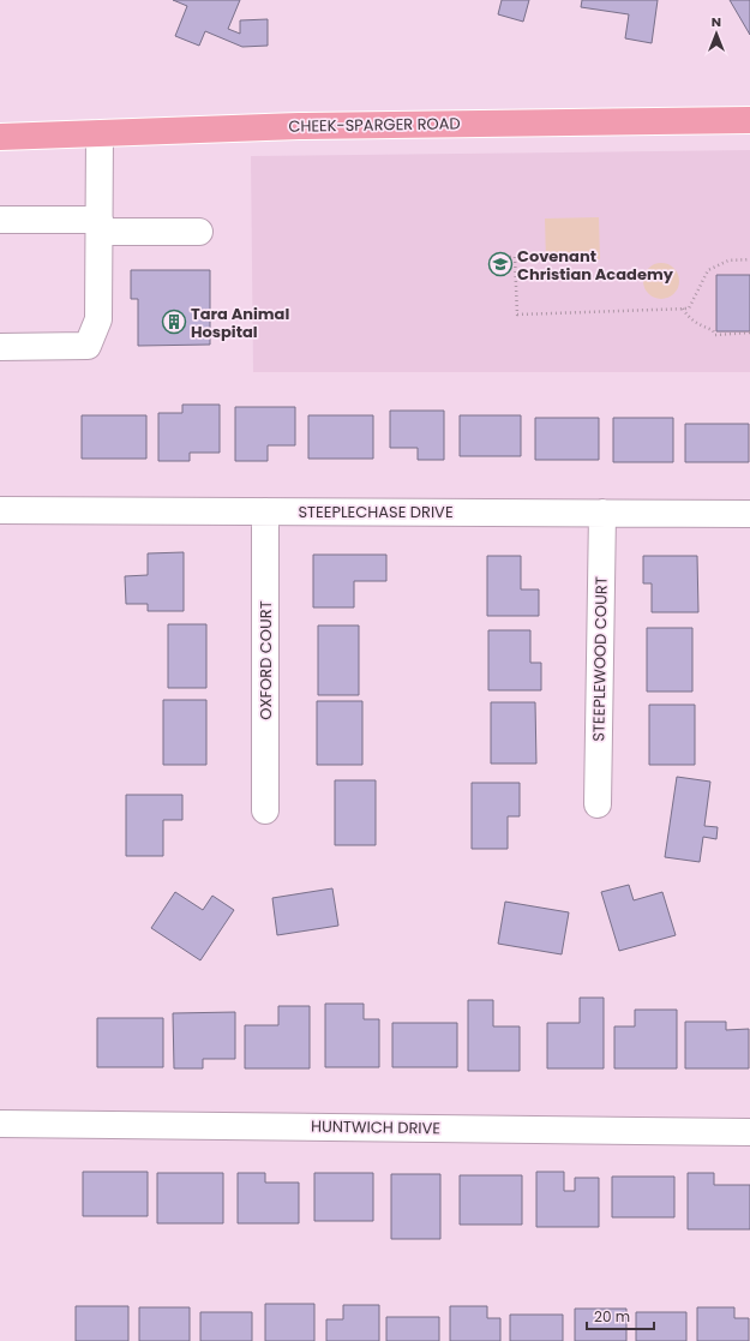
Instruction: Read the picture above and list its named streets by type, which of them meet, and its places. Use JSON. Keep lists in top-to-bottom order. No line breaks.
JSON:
{"streets":{"main road":["CHEEK-SPARGER ROAD"],"street":["STEEPLECHASE DRIVE","STEEPLEWOOD COURT","OXFORD COURT","HUNTWICH DRIVE"]},"crossings":[["STEEPLECHASE DRIVE","STEEPLEWOOD COURT"],["STEEPLECHASE DRIVE","OXFORD COURT"]],"places":{"school or university":["Covenant Christian Academy"],"building":["Tara Animal Hospital"]},"scale_bar":"20 m","north":"top"}
